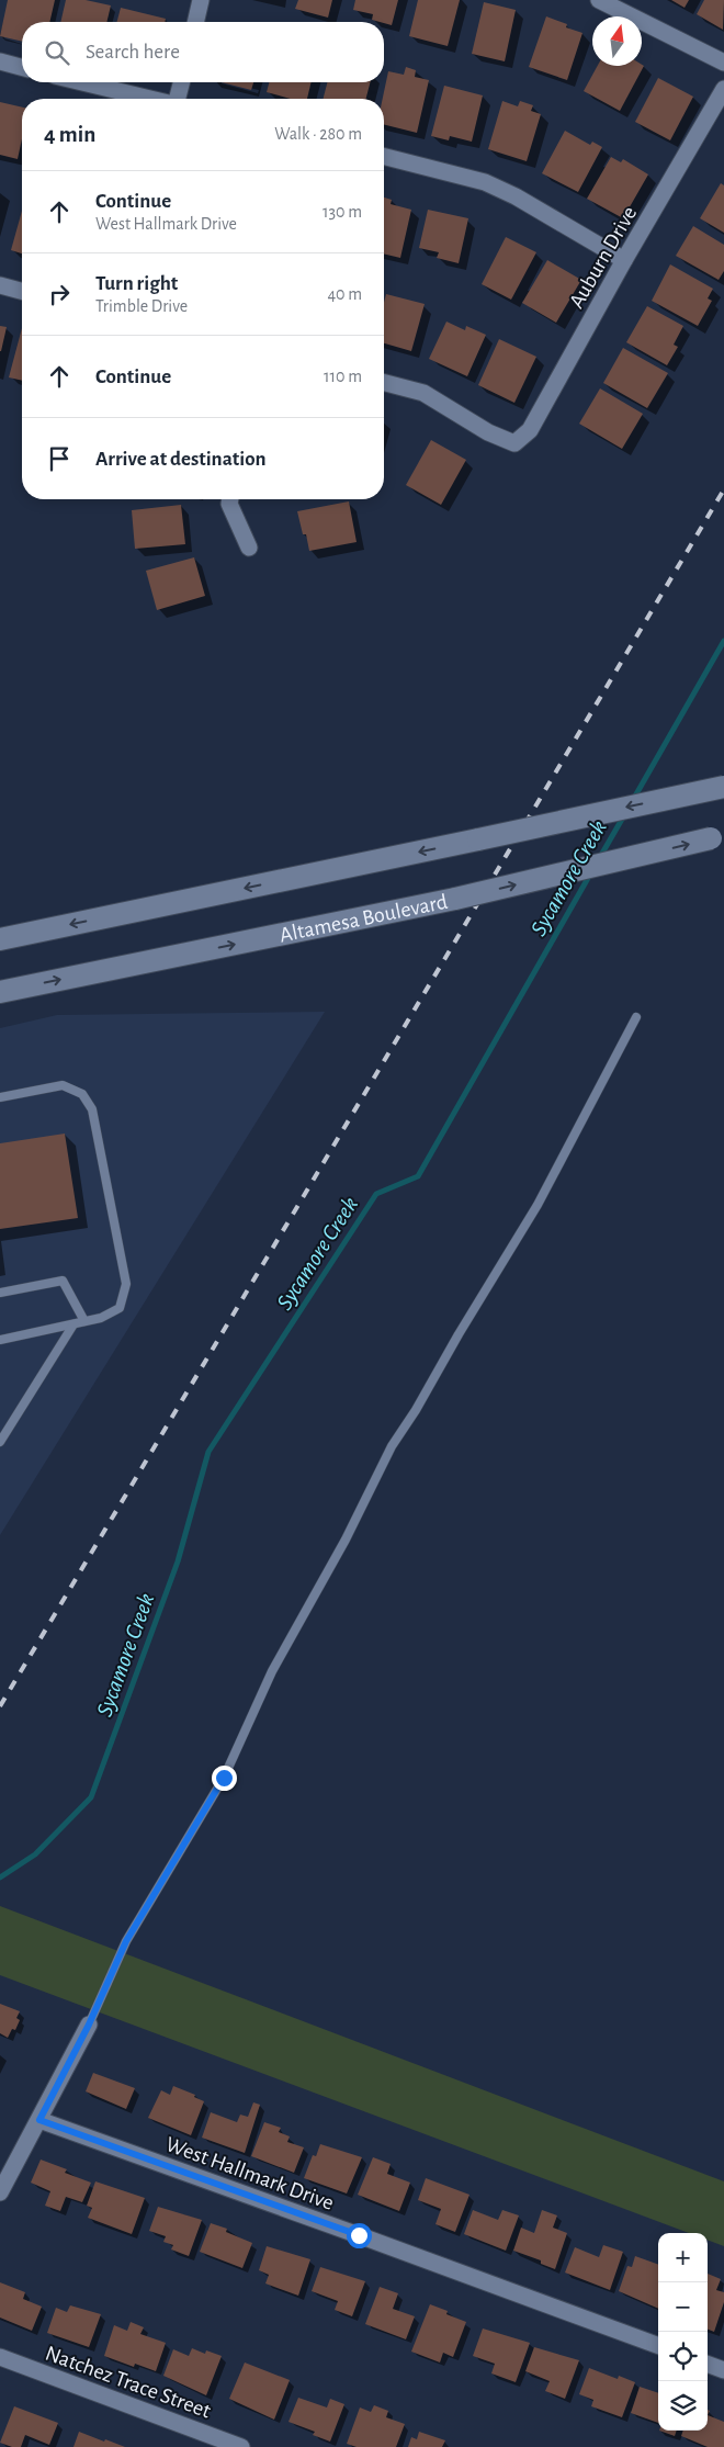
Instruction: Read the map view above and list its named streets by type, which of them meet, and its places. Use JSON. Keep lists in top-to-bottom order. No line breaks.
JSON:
{"streets":{"main road":["Altamesa Boulevard"],"street":["Auburn Drive","West Hallmark Drive","Natchez Trace Street"]},"water":["Sycamore Creek"],"north":"top","page":{"search":"Search here","heading":["4 min","Walk · 280 m"],"list":[["Continue","West Hallmark Drive","130 m"],["Turn right","Trimble Drive","40 m"],["Continue","110 m"],"Arrive at destination"],"map_buttons":["+","−"]}}
